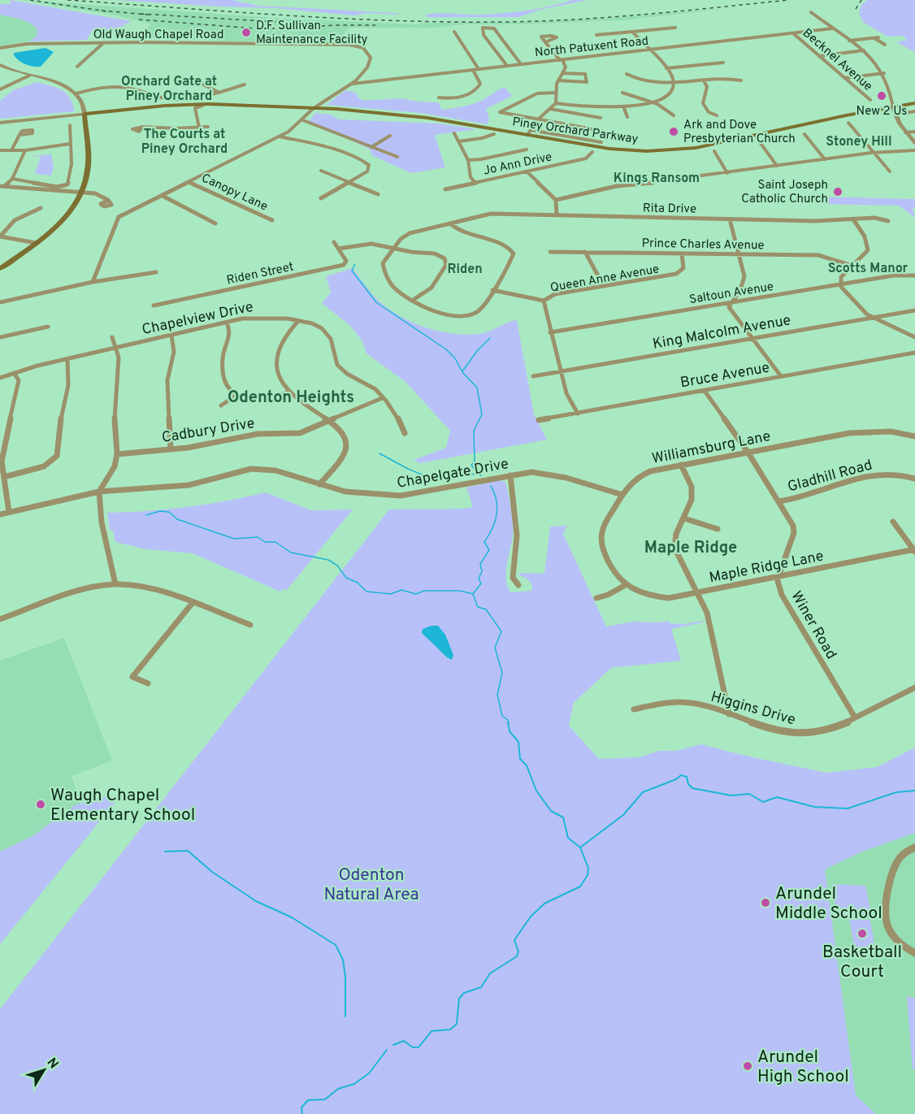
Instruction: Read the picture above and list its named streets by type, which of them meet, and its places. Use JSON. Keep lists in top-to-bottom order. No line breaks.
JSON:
{"streets":{"main road":["Piney Orchard Parkway"],"street":["Old Waugh Chapel Road","North Patuxent Road","Becknel Avenue","Jo Ann Drive","Canopy Lane","Rita Drive","Prince Charles Avenue","Riden Street","Queen Anne Avenue","Saltoun Avenue","Chapelview Drive","King Malcolm Avenue","Bruce Avenue","Cadbury Drive","Williamsburg Lane","Chapelgate Drive","Gladhill Road","Maple Ridge Lane","Winer Road","Higgins Drive"]},"crossings":[["Old Waugh Chapel Road","North Patuxent Road"],["Old Waugh Chapel Road","Piney Orchard Parkway"],["Old Waugh Chapel Road","Canopy Lane"],["North Patuxent Road","Becknel Avenue"],["Prince Charles Avenue","Queen Anne Avenue"],["Queen Anne Avenue","Saltoun Avenue"],["Queen Anne Avenue","King Malcolm Avenue"],["Queen Anne Avenue","Bruce Avenue"],["Chapelview Drive","Cadbury Drive"],["Williamsburg Lane","Chapelgate Drive"],["Williamsburg Lane","Maple Ridge Lane"],["Maple Ridge Lane","Winer Road"],["Winer Road","Higgins Drive"]],"districts":["Orchard Gate at Piney Orchard","The Courts at Piney Orchard","Stoney Hill","Kings Ransom","Scotts Manor","Riden","Odenton Heights","Maple Ridge"],"parks":["Odenton Natural Area"],"places":["D.F. Sullivan Maintenance Facility","New 2 Us","Ark and Dove Presbyterian Church","Saint Joseph Catholic Church","Waugh Chapel Elementary School","Arundel Middle School","Basketball Court","Arundel High School"],"north":"top right"}
